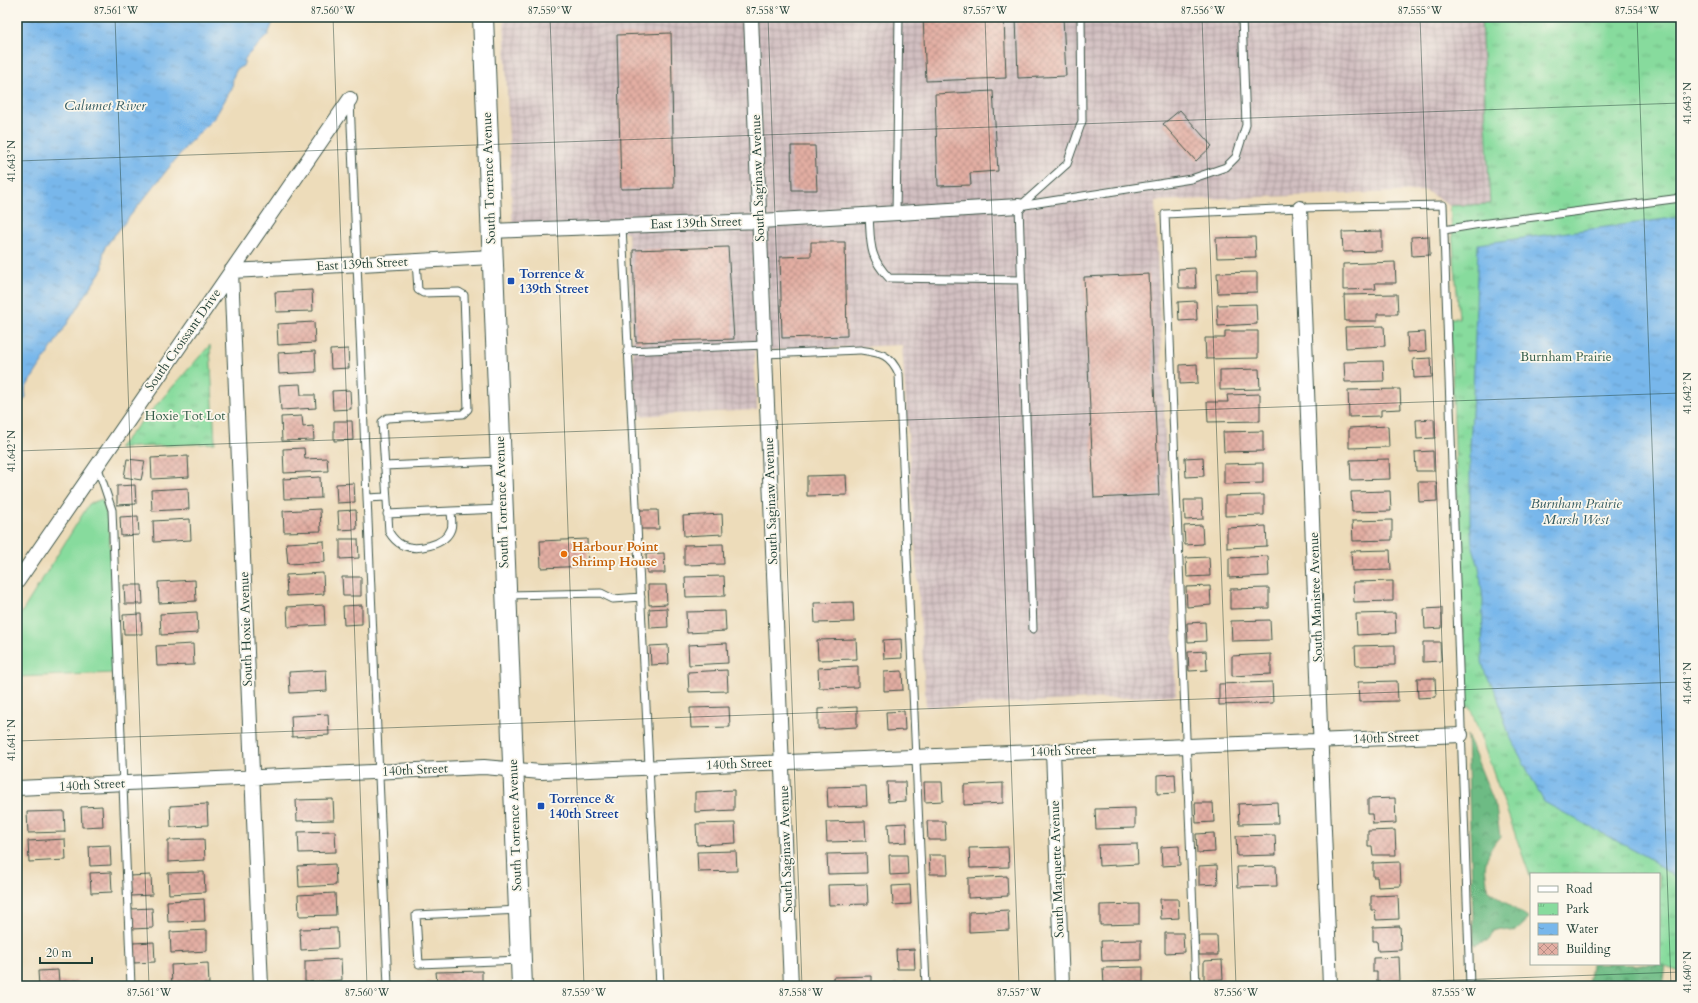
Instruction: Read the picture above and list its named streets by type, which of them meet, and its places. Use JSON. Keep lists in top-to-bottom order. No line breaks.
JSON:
{"streets":{"main road":["South Torrence Avenue"],"street":["South Saginaw Avenue","East 139th Street","South Croissant Drive","South Manistee Avenue","South Hoxie Avenue","140th Street","South Marquette Avenue"]},"crossings":[["South Torrence Avenue","East 139th Street"],["South Torrence Avenue","140th Street"],["South Saginaw Avenue","East 139th Street"],["South Saginaw Avenue","140th Street"],["East 139th Street","South Croissant Drive"],["East 139th Street","South Hoxie Avenue"],["South Croissant Drive","South Hoxie Avenue"],["South Manistee Avenue","140th Street"],["South Hoxie Avenue","140th Street"],["140th Street","South Marquette Avenue"]],"water":["Calumet River","Burnham Prairie Marsh West"],"parks":["Burnham Prairie","Hoxie Tot Lot"],"places":{"transit":["Torrence & 139th Street","Torrence & 140th Street"],"other":["Harbour Point Shrimp House"]},"legend":["Road","Park","Water","Building"],"scale_bar":"20 m","coordinates":["87.561°W","87.560°W","87.559°W","87.558°W","87.557°W","87.556°W","87.555°W","87.554°W","41.643°N","41.642°N","41.641°N","41.640°N"]}
